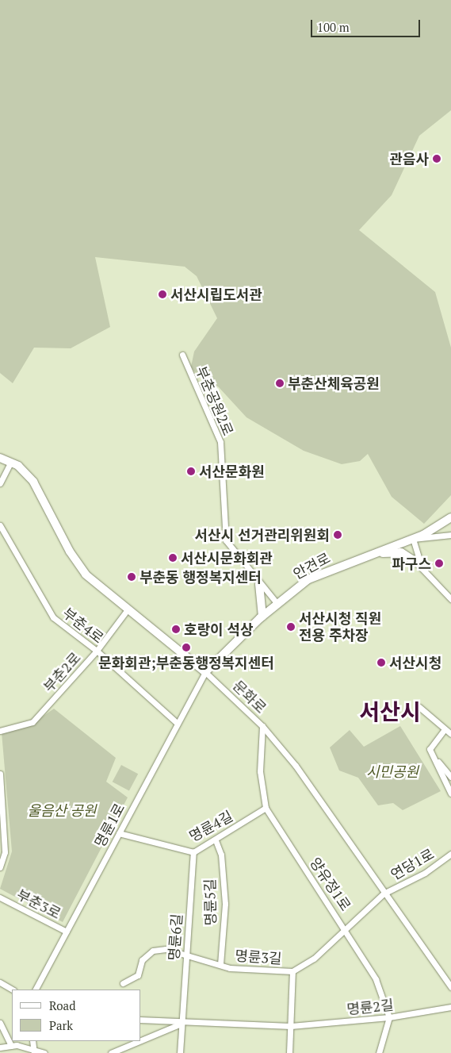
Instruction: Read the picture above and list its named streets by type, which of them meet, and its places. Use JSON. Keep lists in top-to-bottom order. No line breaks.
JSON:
{"streets":{"street":["부춘공원2로","안견로","부춘4로","부춘2로","문화로","명륜1로","명륜4길","연당1로","양유정1로","명륜5길","부춘3로","명륜6길","명륜3길","명륜2길"]},"crossings":[["부춘공원2로","안견로"],["안견로","문화로"],["안견로","명륜1로"],["부춘4로","부춘2로"],["부춘4로","명륜1로"],["부춘2로","문화로"],["문화로","명륜1로"],["문화로","연당1로"],["문화로","양유정1로"],["문화로","명륜3길"],["명륜1로","명륜4길"],["명륜1로","부춘3로"],["명륜4길","양유정1로"],["명륜4길","명륜5길"],["명륜4길","명륜6길"],["연당1로","명륜3길"],["양유정1로","명륜3길"],["양유정1로","명륜2길"],["명륜5길","명륜3길"],["명륜6길","명륜3길"],["명륜6길","명륜2길"]],"districts":["서산시"],"parks":["시민공원","울음산 공원"],"places":["관음사","서산시립도서관","부춘산체육공원","서산문화원","서산시 선거관리위원회","서산시문화회관","파구스","부춘동 행정복지센터","서산시청 직원 전용 주차장","호랑이 석상","문화회관;부춘동행정복지센터","서산시청"],"legend":["Road","Park"],"scale_bar":"100 m"}
